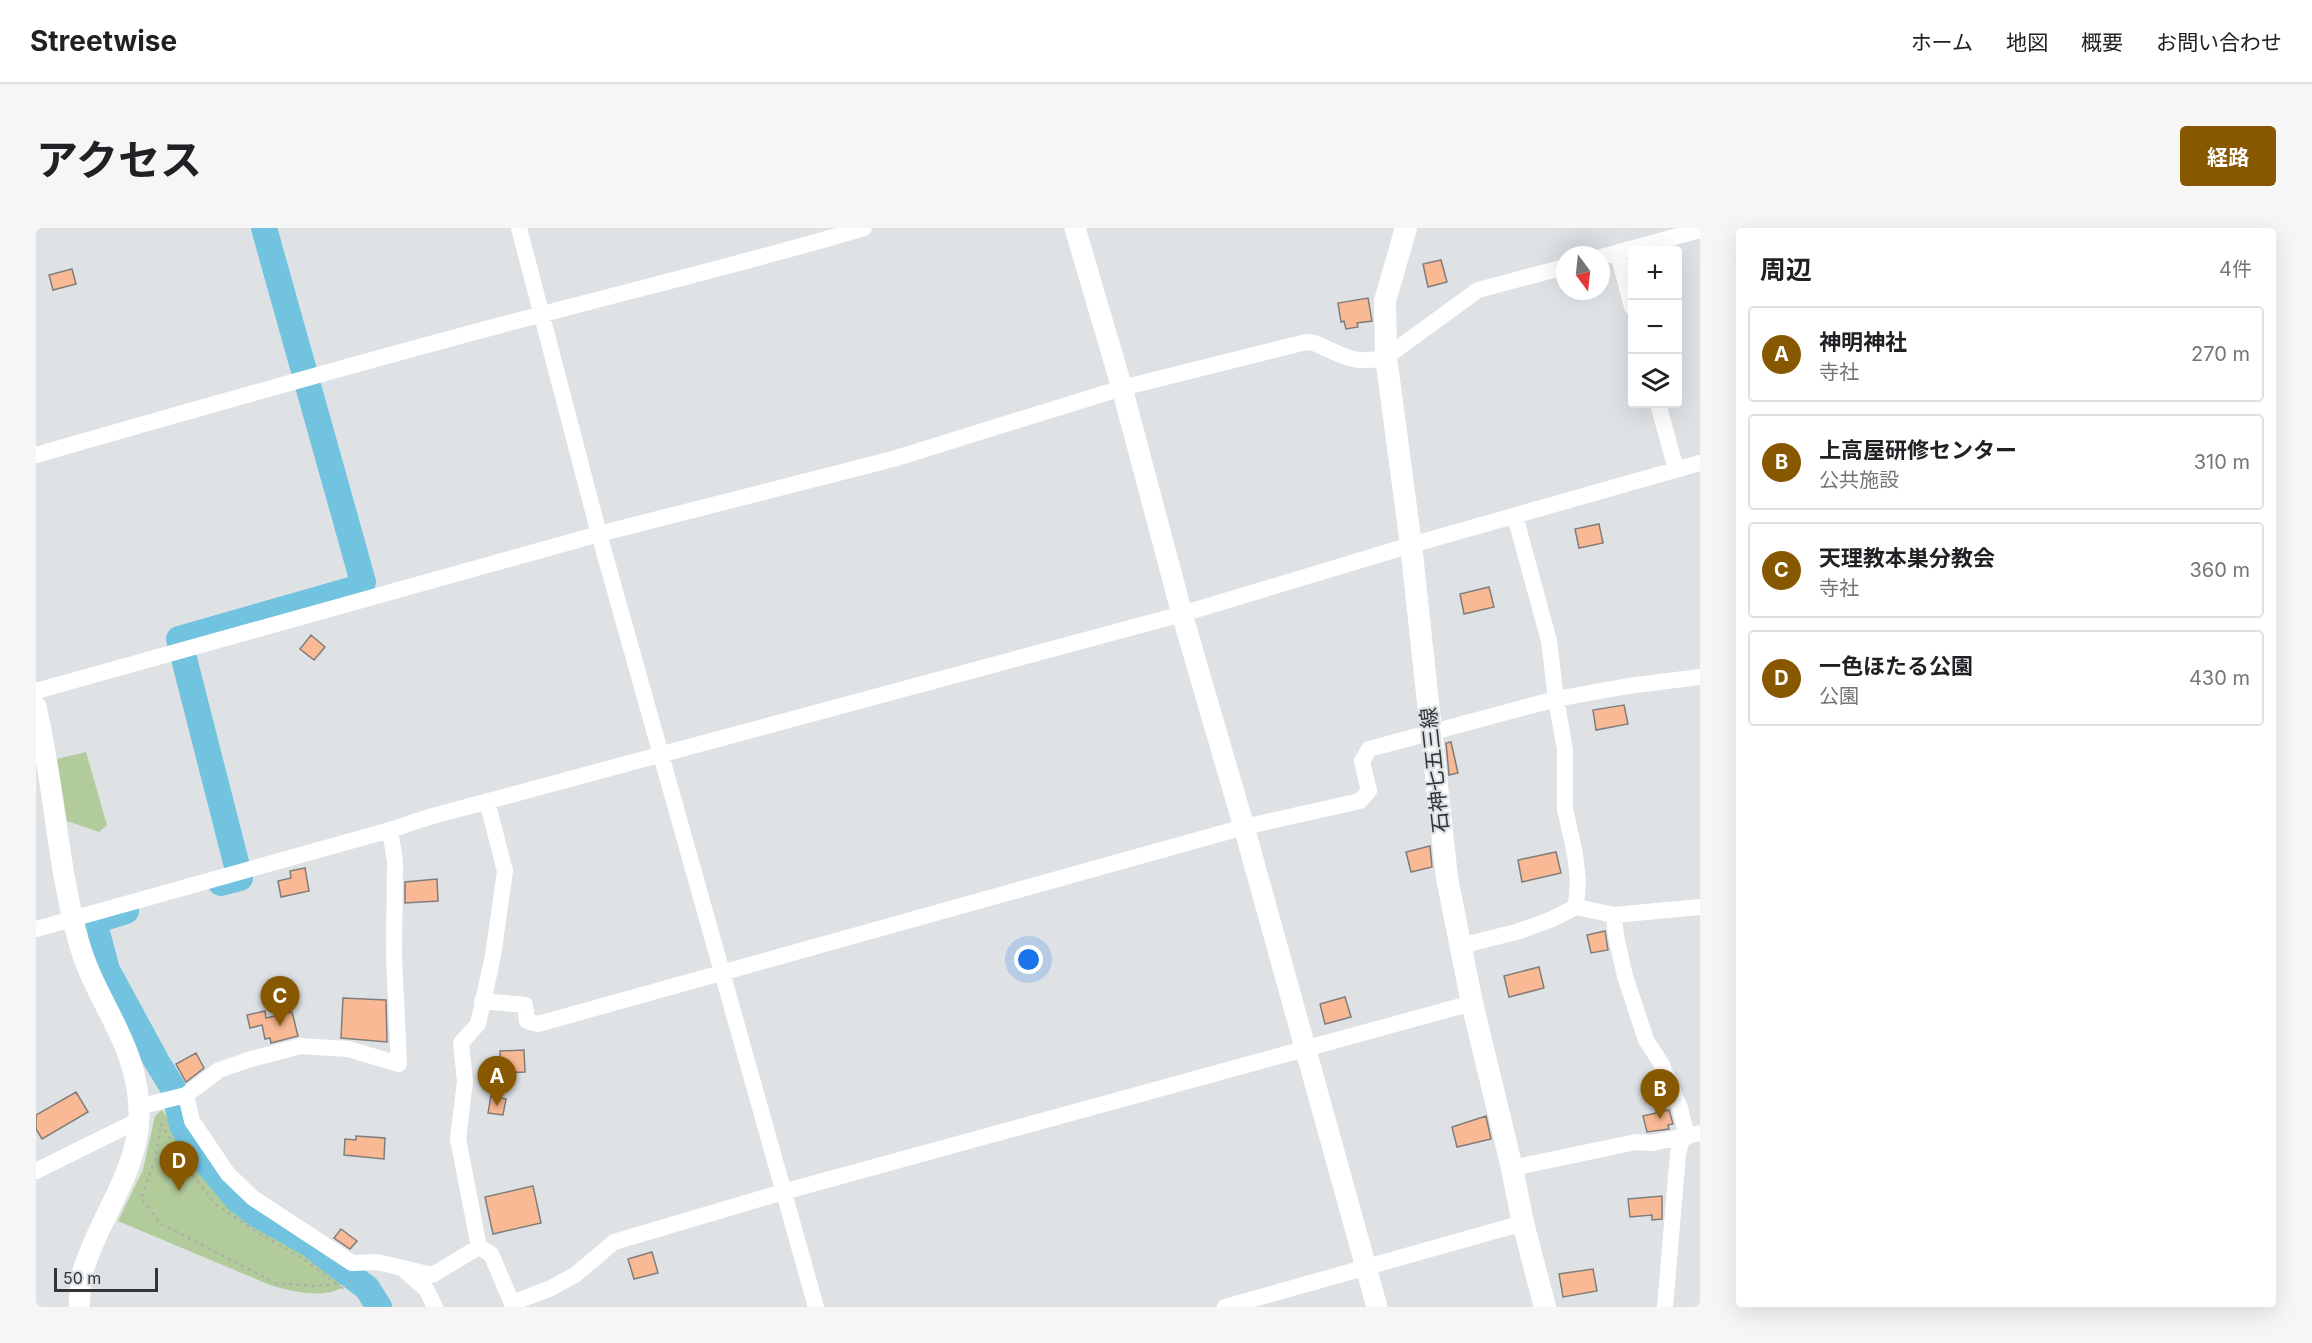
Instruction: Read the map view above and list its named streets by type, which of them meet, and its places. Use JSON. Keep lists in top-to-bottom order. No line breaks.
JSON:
{"streets":{"main road":["石神七五三線"]},"scale_bar":"50 m","north":"bottom","page":{"header":"Streetwise","nav":["ホーム","地図","概要","お問い合わせ"],"title":"アクセス","buttons":"経路","heading":["周辺","4件"],"map_buttons":["+","−"],"list":[{"mark":"A","name":"神明神社","note":"寺社","value":"270 m"},{"mark":"B","name":"上高屋研修センター","note":"公共施設","value":"310 m"},{"mark":"C","name":"天理教本巣分教会","note":"寺社","value":"360 m"},{"mark":"D","name":"一色ほたる公園","note":"公園","value":"430 m"}],"pins":["C","A","B","D"],"scale":"50 m"}}
